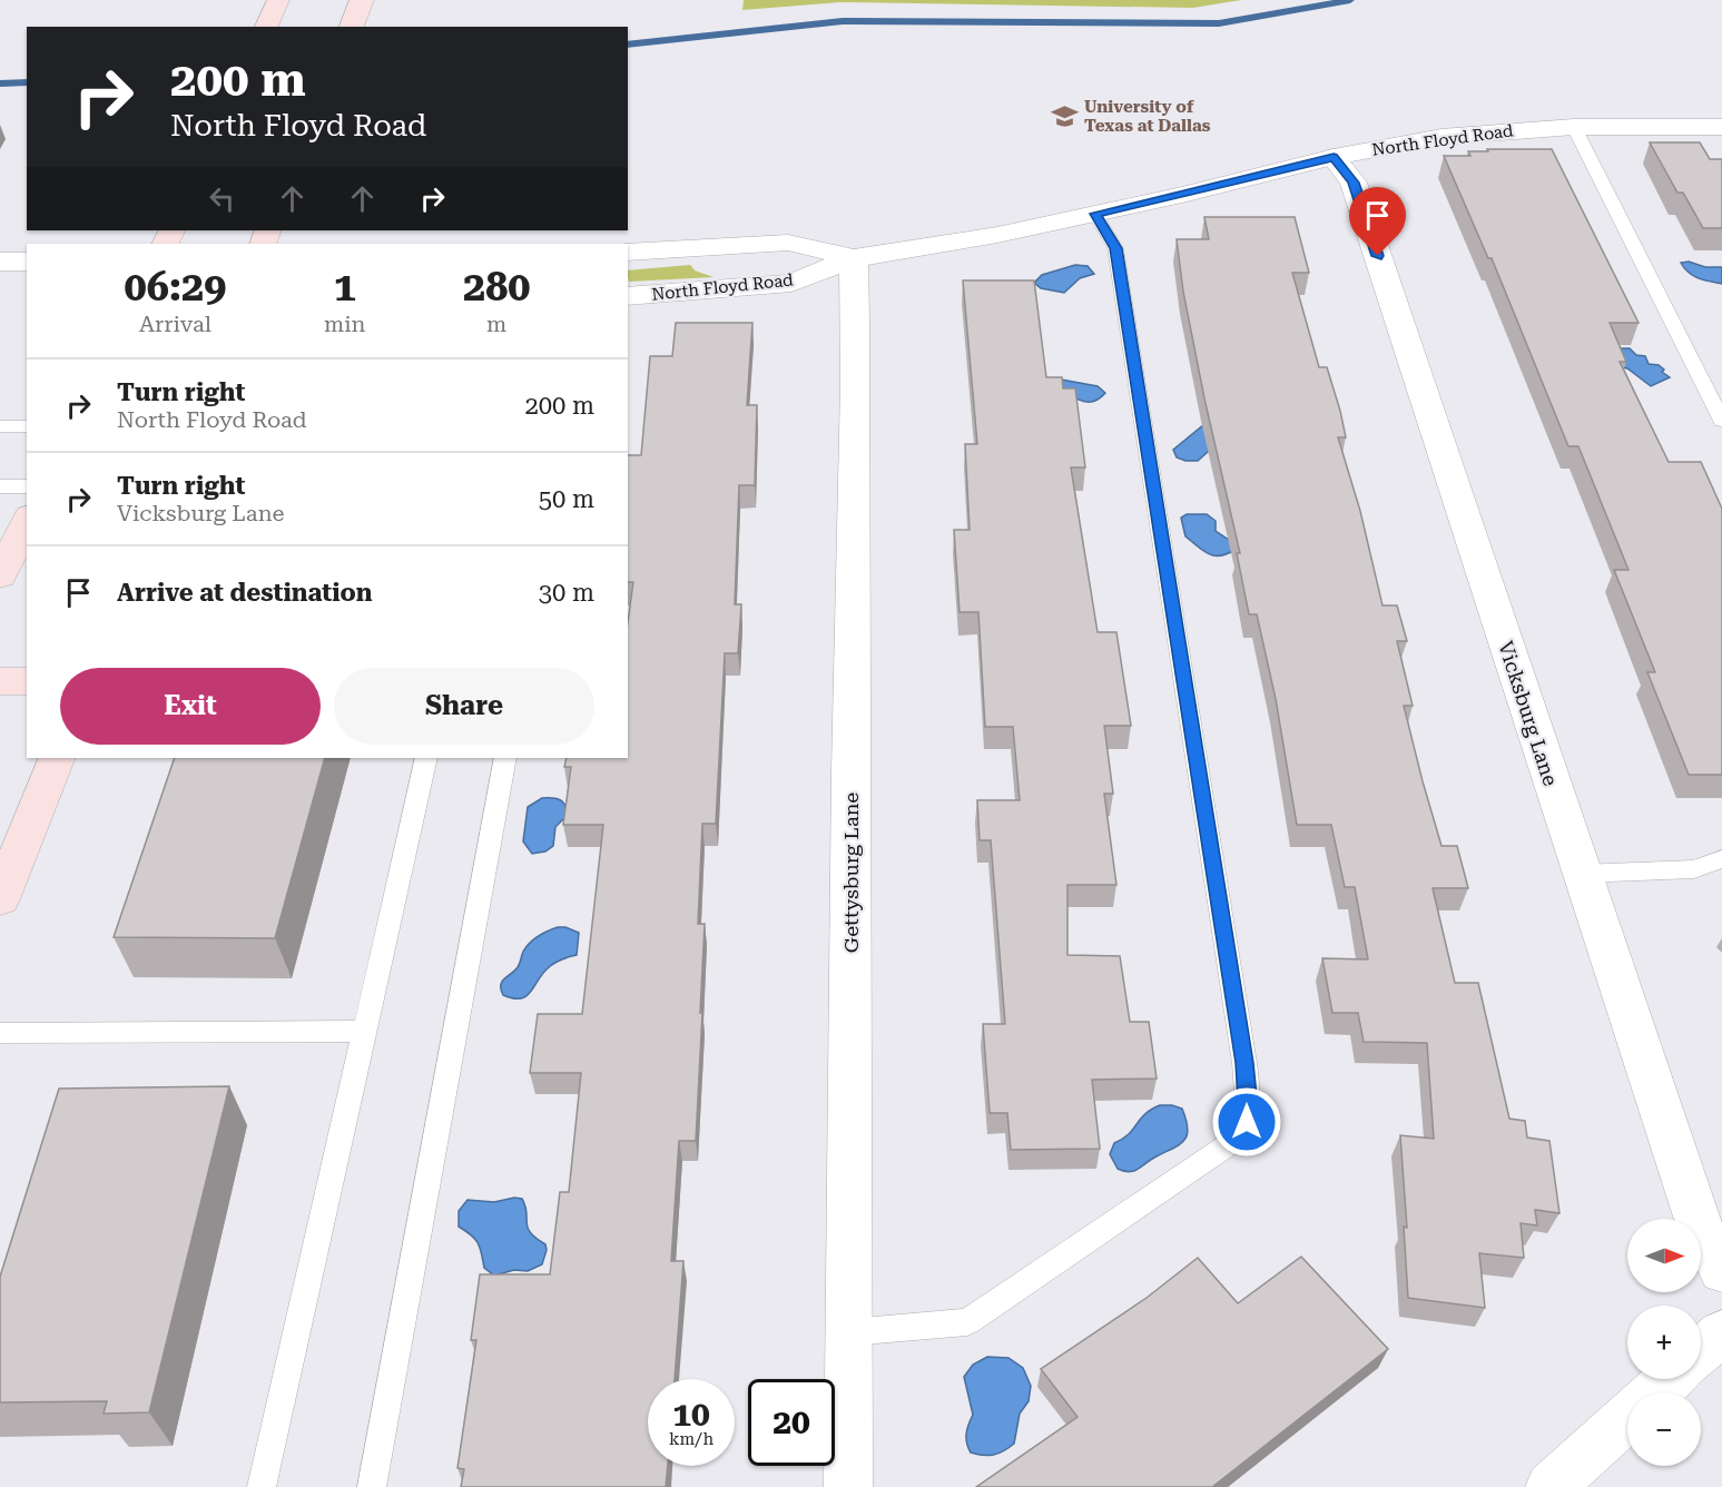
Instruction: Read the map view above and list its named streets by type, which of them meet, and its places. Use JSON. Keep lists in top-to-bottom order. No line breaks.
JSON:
{"streets":{"street":["North Floyd Road","Vicksburg Lane","Gettysburg Lane"]},"crossings":[["North Floyd Road","Vicksburg Lane"],["North Floyd Road","Gettysburg Lane"]],"places":{"school or university":["University of Texas at Dallas"]},"north":"right","page":{"turn":["200 m","North Floyd Road"],"eta":["06:29","Arrival","1","min","280","m"],"list":[{"name":"Turn right","note":"North Floyd Road","value":"200 m"},{"name":"Turn right","note":"Vicksburg Lane","value":"50 m"},{"name":"Arrive at destination","value":"30 m"}],"buttons":["Exit","Share"],"map_buttons":["+","−"],"speed":"10 km/h","limit":"20"}}
